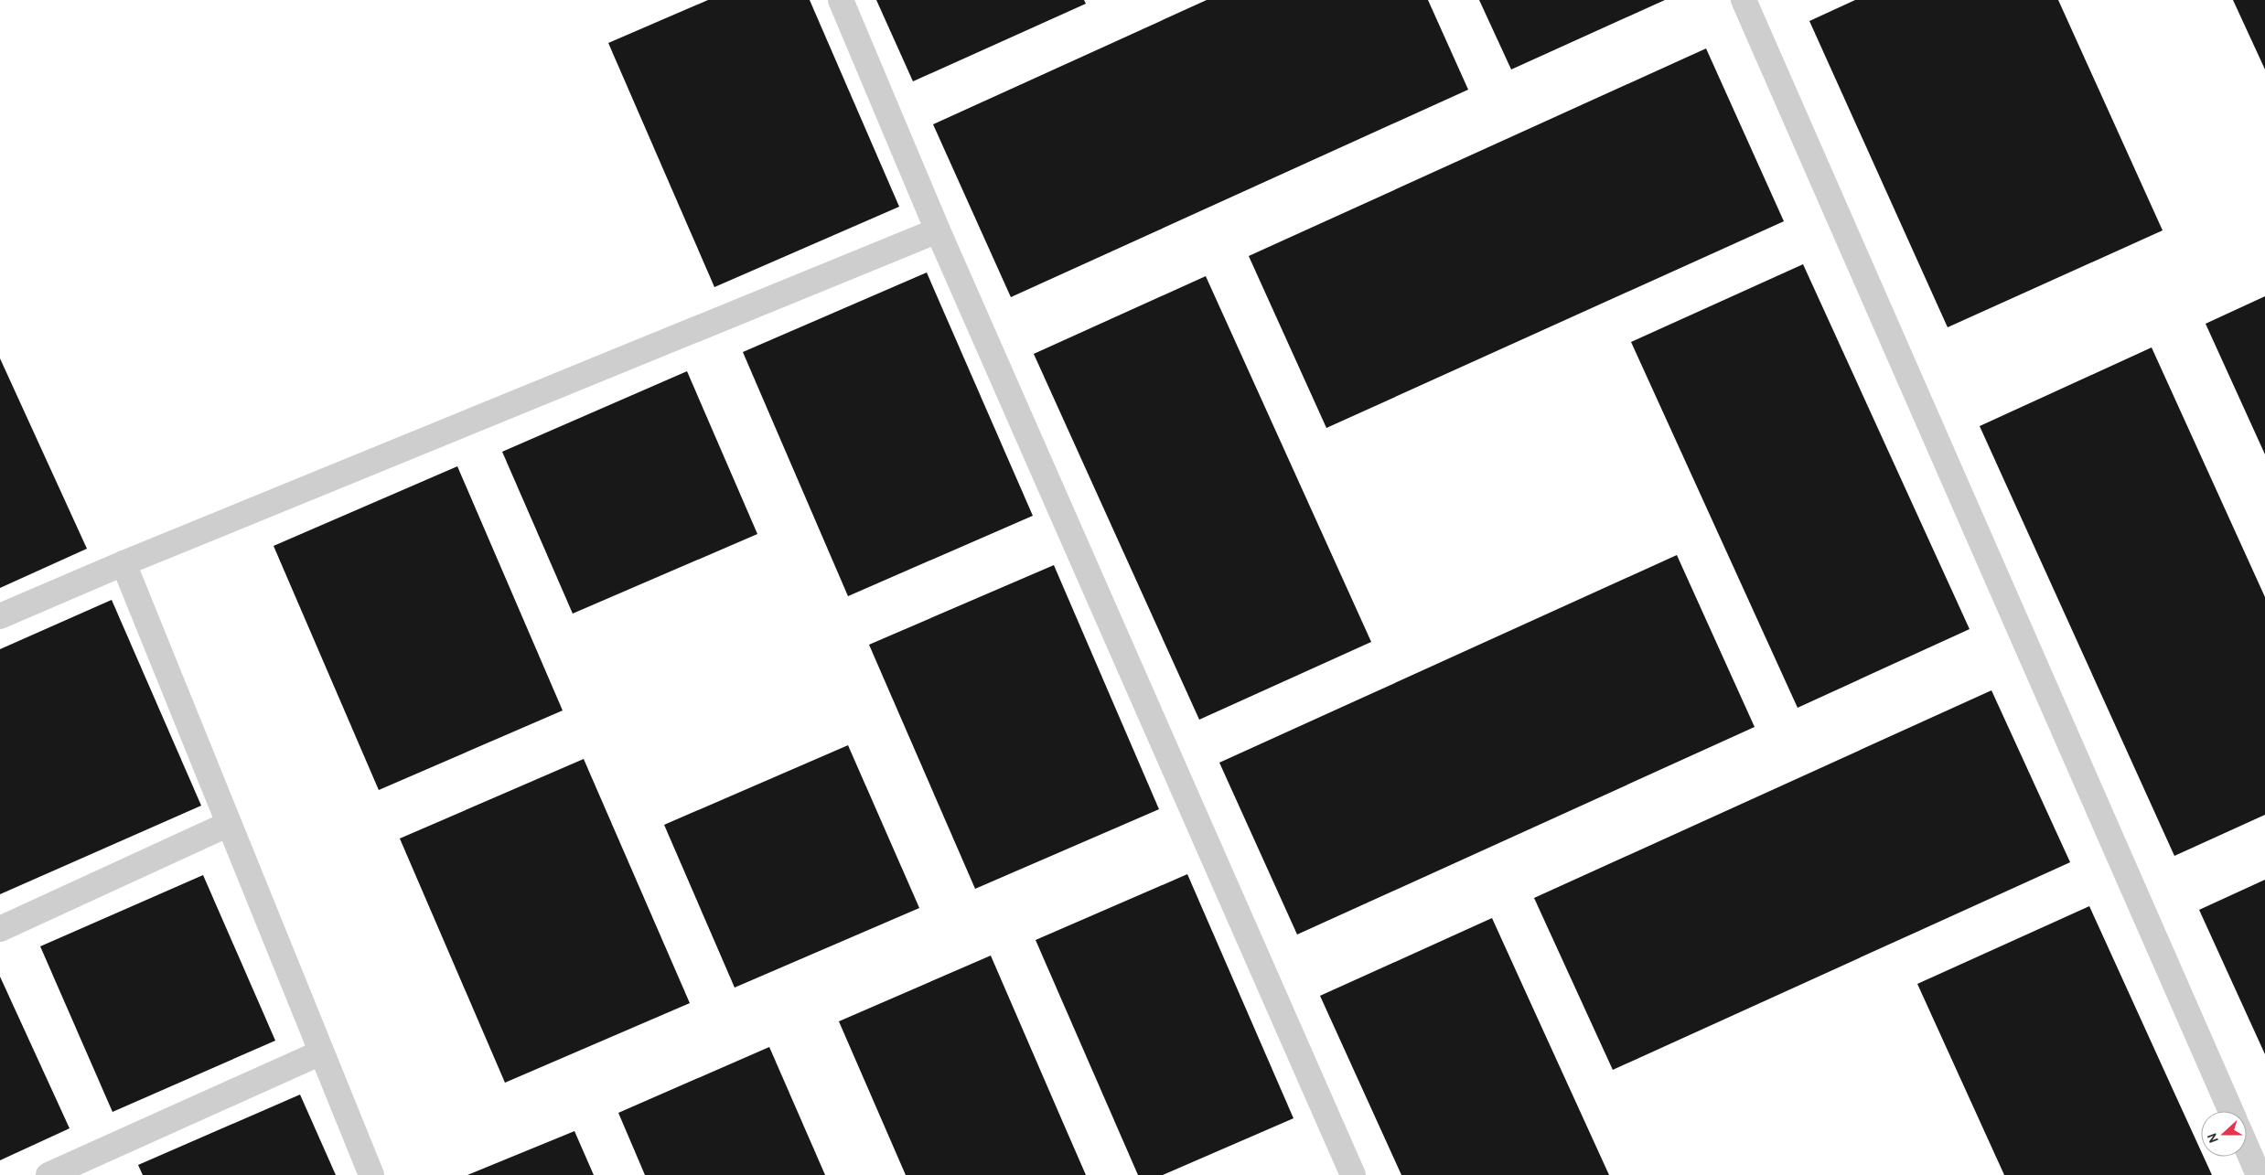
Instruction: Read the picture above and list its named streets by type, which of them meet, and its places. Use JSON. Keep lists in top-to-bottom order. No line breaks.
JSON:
{"north":"left"}
